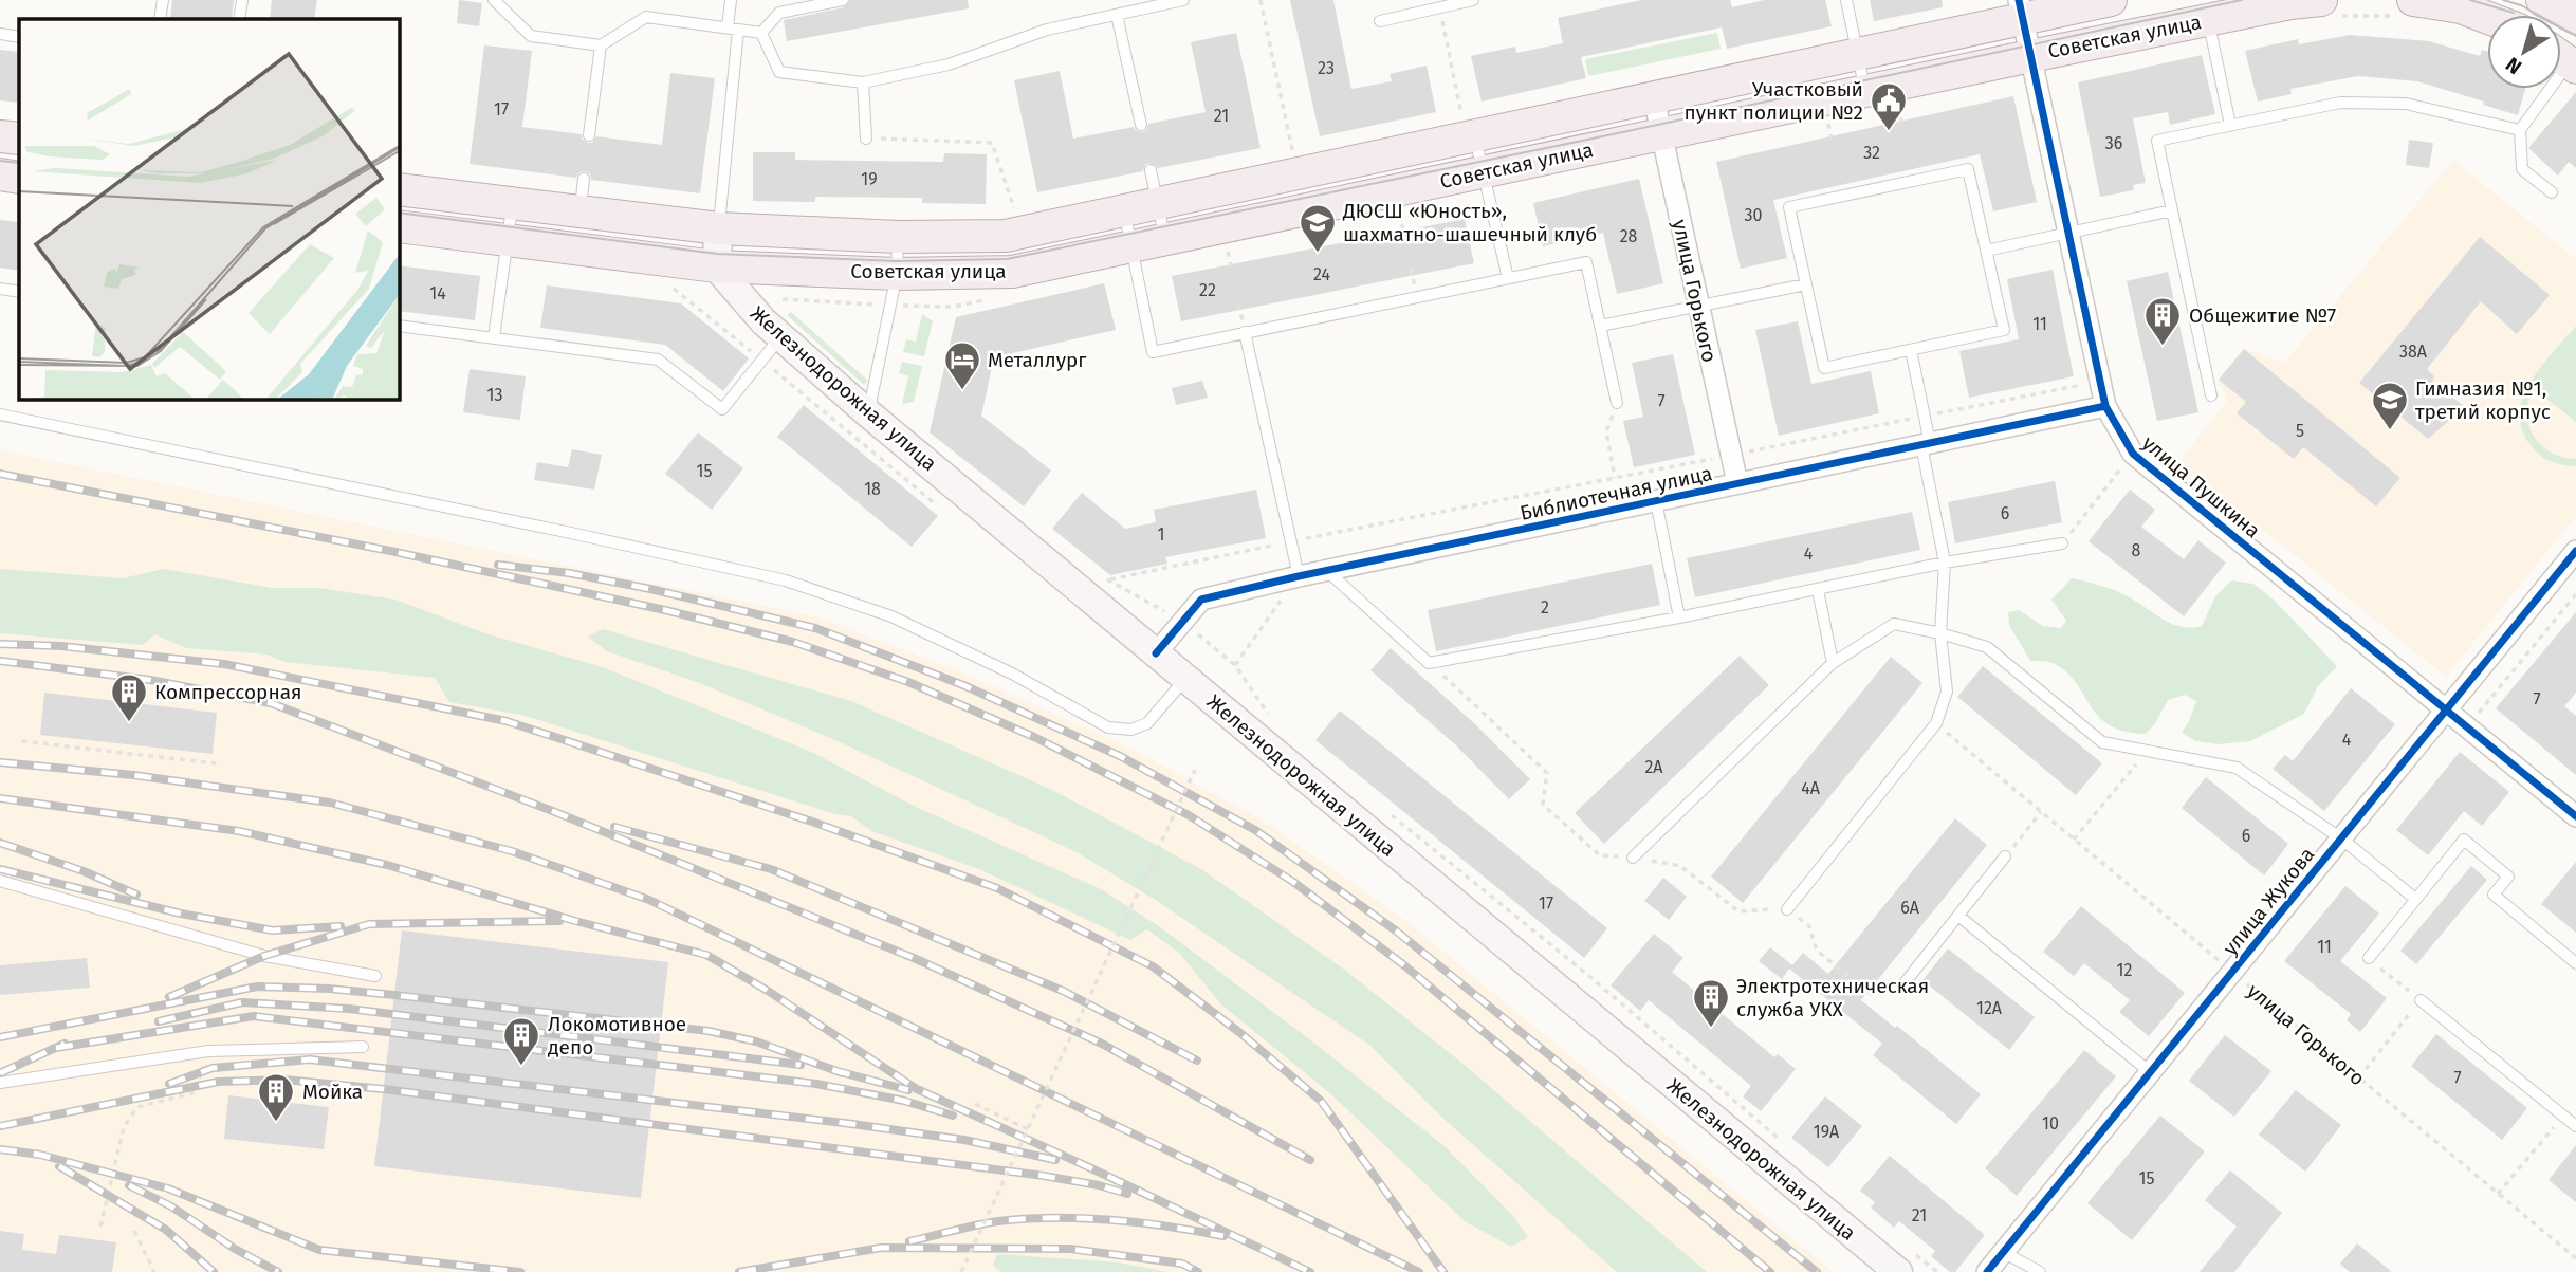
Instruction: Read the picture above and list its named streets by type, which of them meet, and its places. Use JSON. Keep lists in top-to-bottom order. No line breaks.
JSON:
{"streets":{"main road":["Советская улица","Железнодорожная улица"],"street":["улица Горького","улица Пушкина","Библиотечная улица","улица Жукова"]},"crossings":[["Советская улица","улица Горького"],["Советская улица","Железнодорожная улица"],["Советская улица","улица Пушкина"],["улица Горького","Библиотечная улица"],["улица Горького","улица Жукова"],["Железнодорожная улица","Библиотечная улица"],["улица Пушкина","Библиотечная улица"],["улица Пушкина","улица Жукова"]],"places":{"public building":["Участковый пункт полиции №2"],"school or university":["ДЮСШ «Юность», шахматно-шашечный клуб","Гимназия №1, третий корпус"],"building":["Общежитие №7","Компрессорная","Электротехническая служба УКХ","Локомотивное депо","Мойка"],"hotel":["Металлург"]},"house_numbers":["23","17","21","36","32","19","30","28","24","22","14","11","38А","13","7","5","15","18","6","1","8","4","2","7","4","2А","4А","6","17","6А","11","12","12А","7","10","19А","15","21"],"north":"bottom left"}
